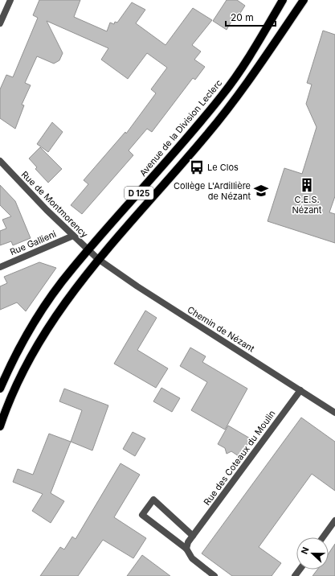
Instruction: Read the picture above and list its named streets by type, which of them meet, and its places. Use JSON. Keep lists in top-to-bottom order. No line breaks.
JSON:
{"streets":{"main road":["Avenue de la Division Leclerc","D 125"],"street":["Rue de Montmorency","Rue Gallieni","Chemin de Nézant","Rue des Coteaux du Moulin"]},"crossings":[["Avenue de la Division Leclerc","Rue de Montmorency"],["D 125","Rue de Montmorency"],["D 125","Chemin de Nézant"],["Rue de Montmorency","Rue Gallieni"],["Rue de Montmorency","Chemin de Nézant"],["Chemin de Nézant","Rue des Coteaux du Moulin"]],"places":{"bus stop":["Le Clos"],"building":["C.E.S. Nézant"],"school or university":["Collège L'Ardillière de Nézant"]},"scale_bar":"20 m","north":"left"}
